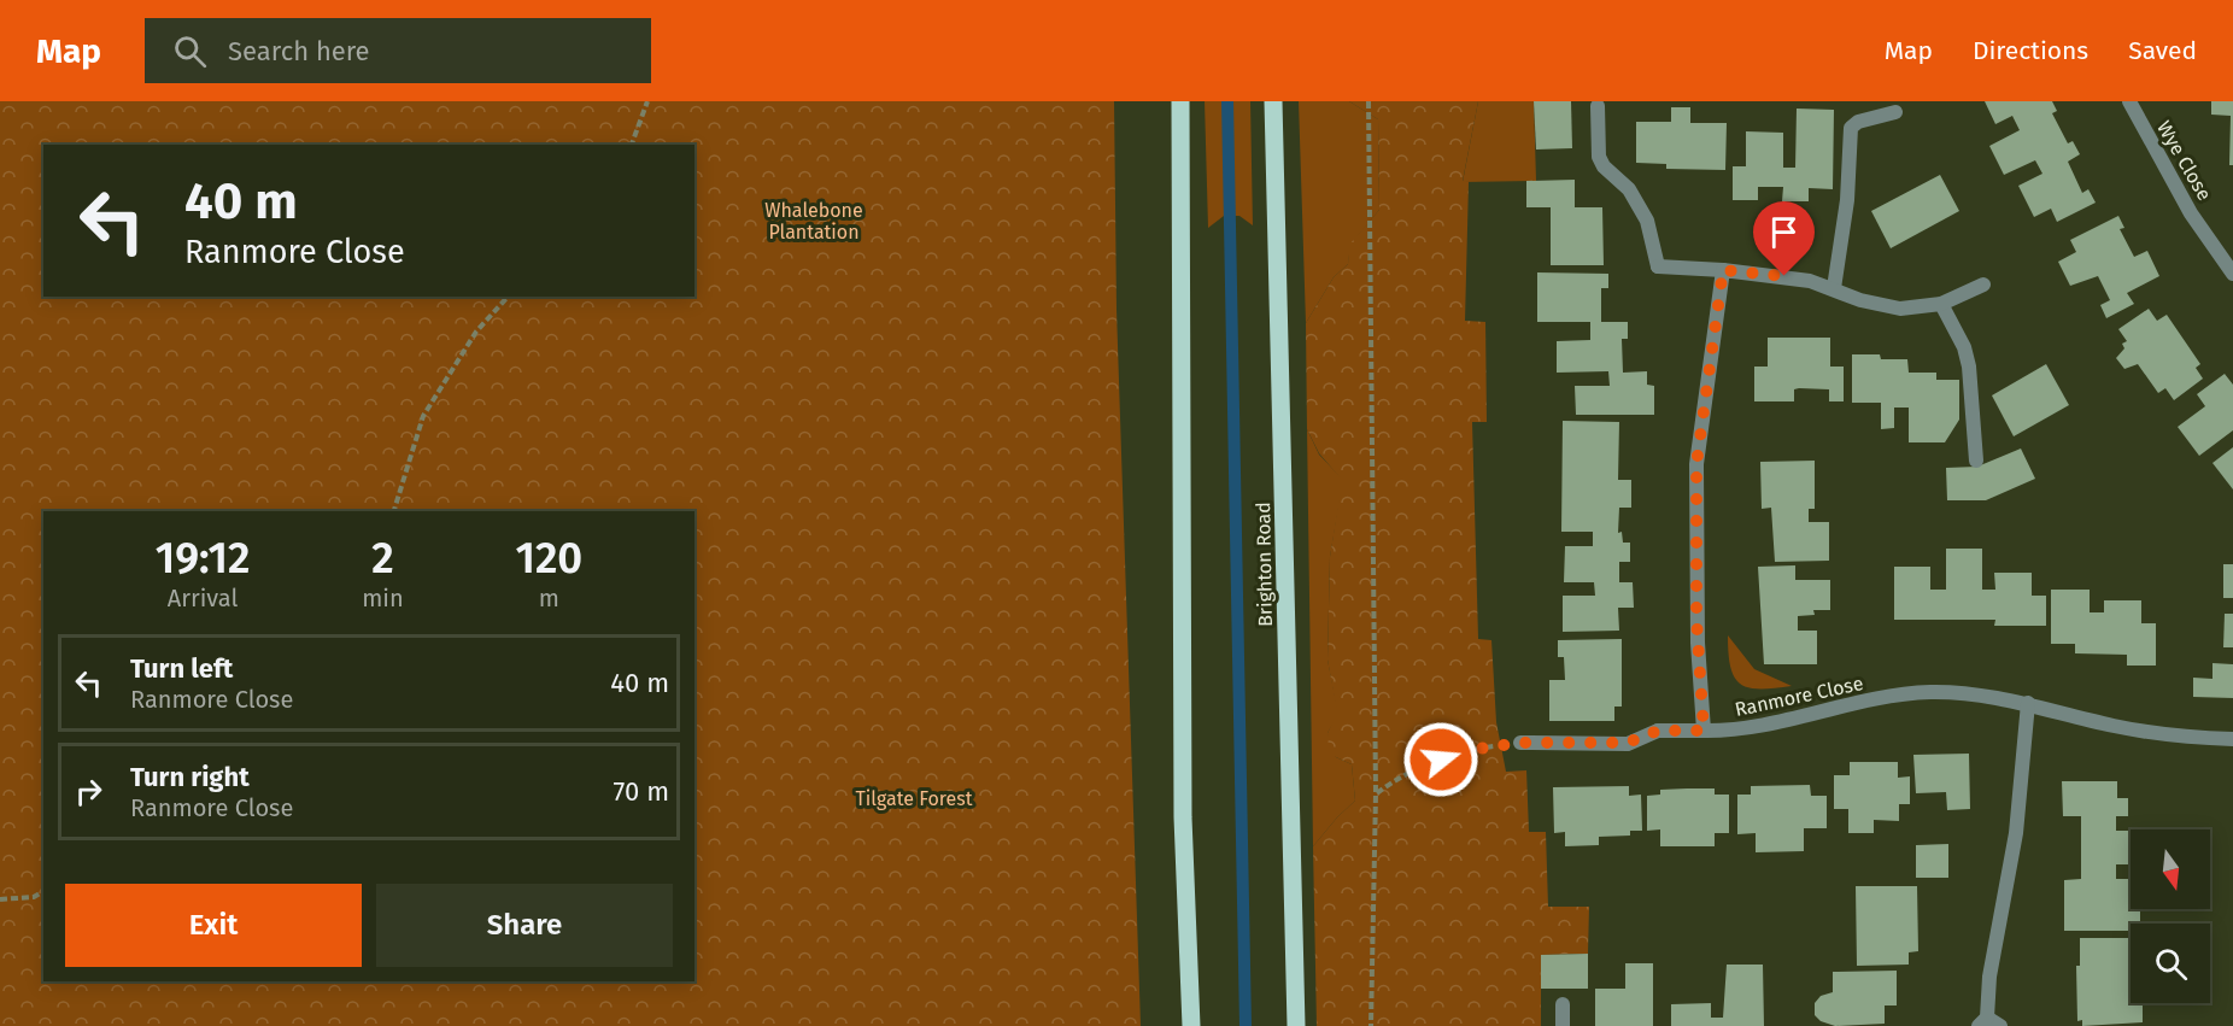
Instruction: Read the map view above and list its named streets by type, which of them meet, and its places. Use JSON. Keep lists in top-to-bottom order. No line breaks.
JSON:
{"streets":{"main road":["Brighton Road"],"street":["Wye Close","Ranmore Close"]},"parks":["Whalebone Plantation","Tilgate Forest"],"north":"bottom","page":{"header":"Map","search":"Search here","nav":["Map","Directions","Saved"],"turn":["40 m","Ranmore Close"],"eta":["19:12","Arrival","2","min","120","m"],"list":[{"name":"Turn left","note":"Ranmore Close","value":"40 m"},{"name":"Turn right","note":"Ranmore Close","value":"70 m"}],"buttons":["Exit","Share"]}}
